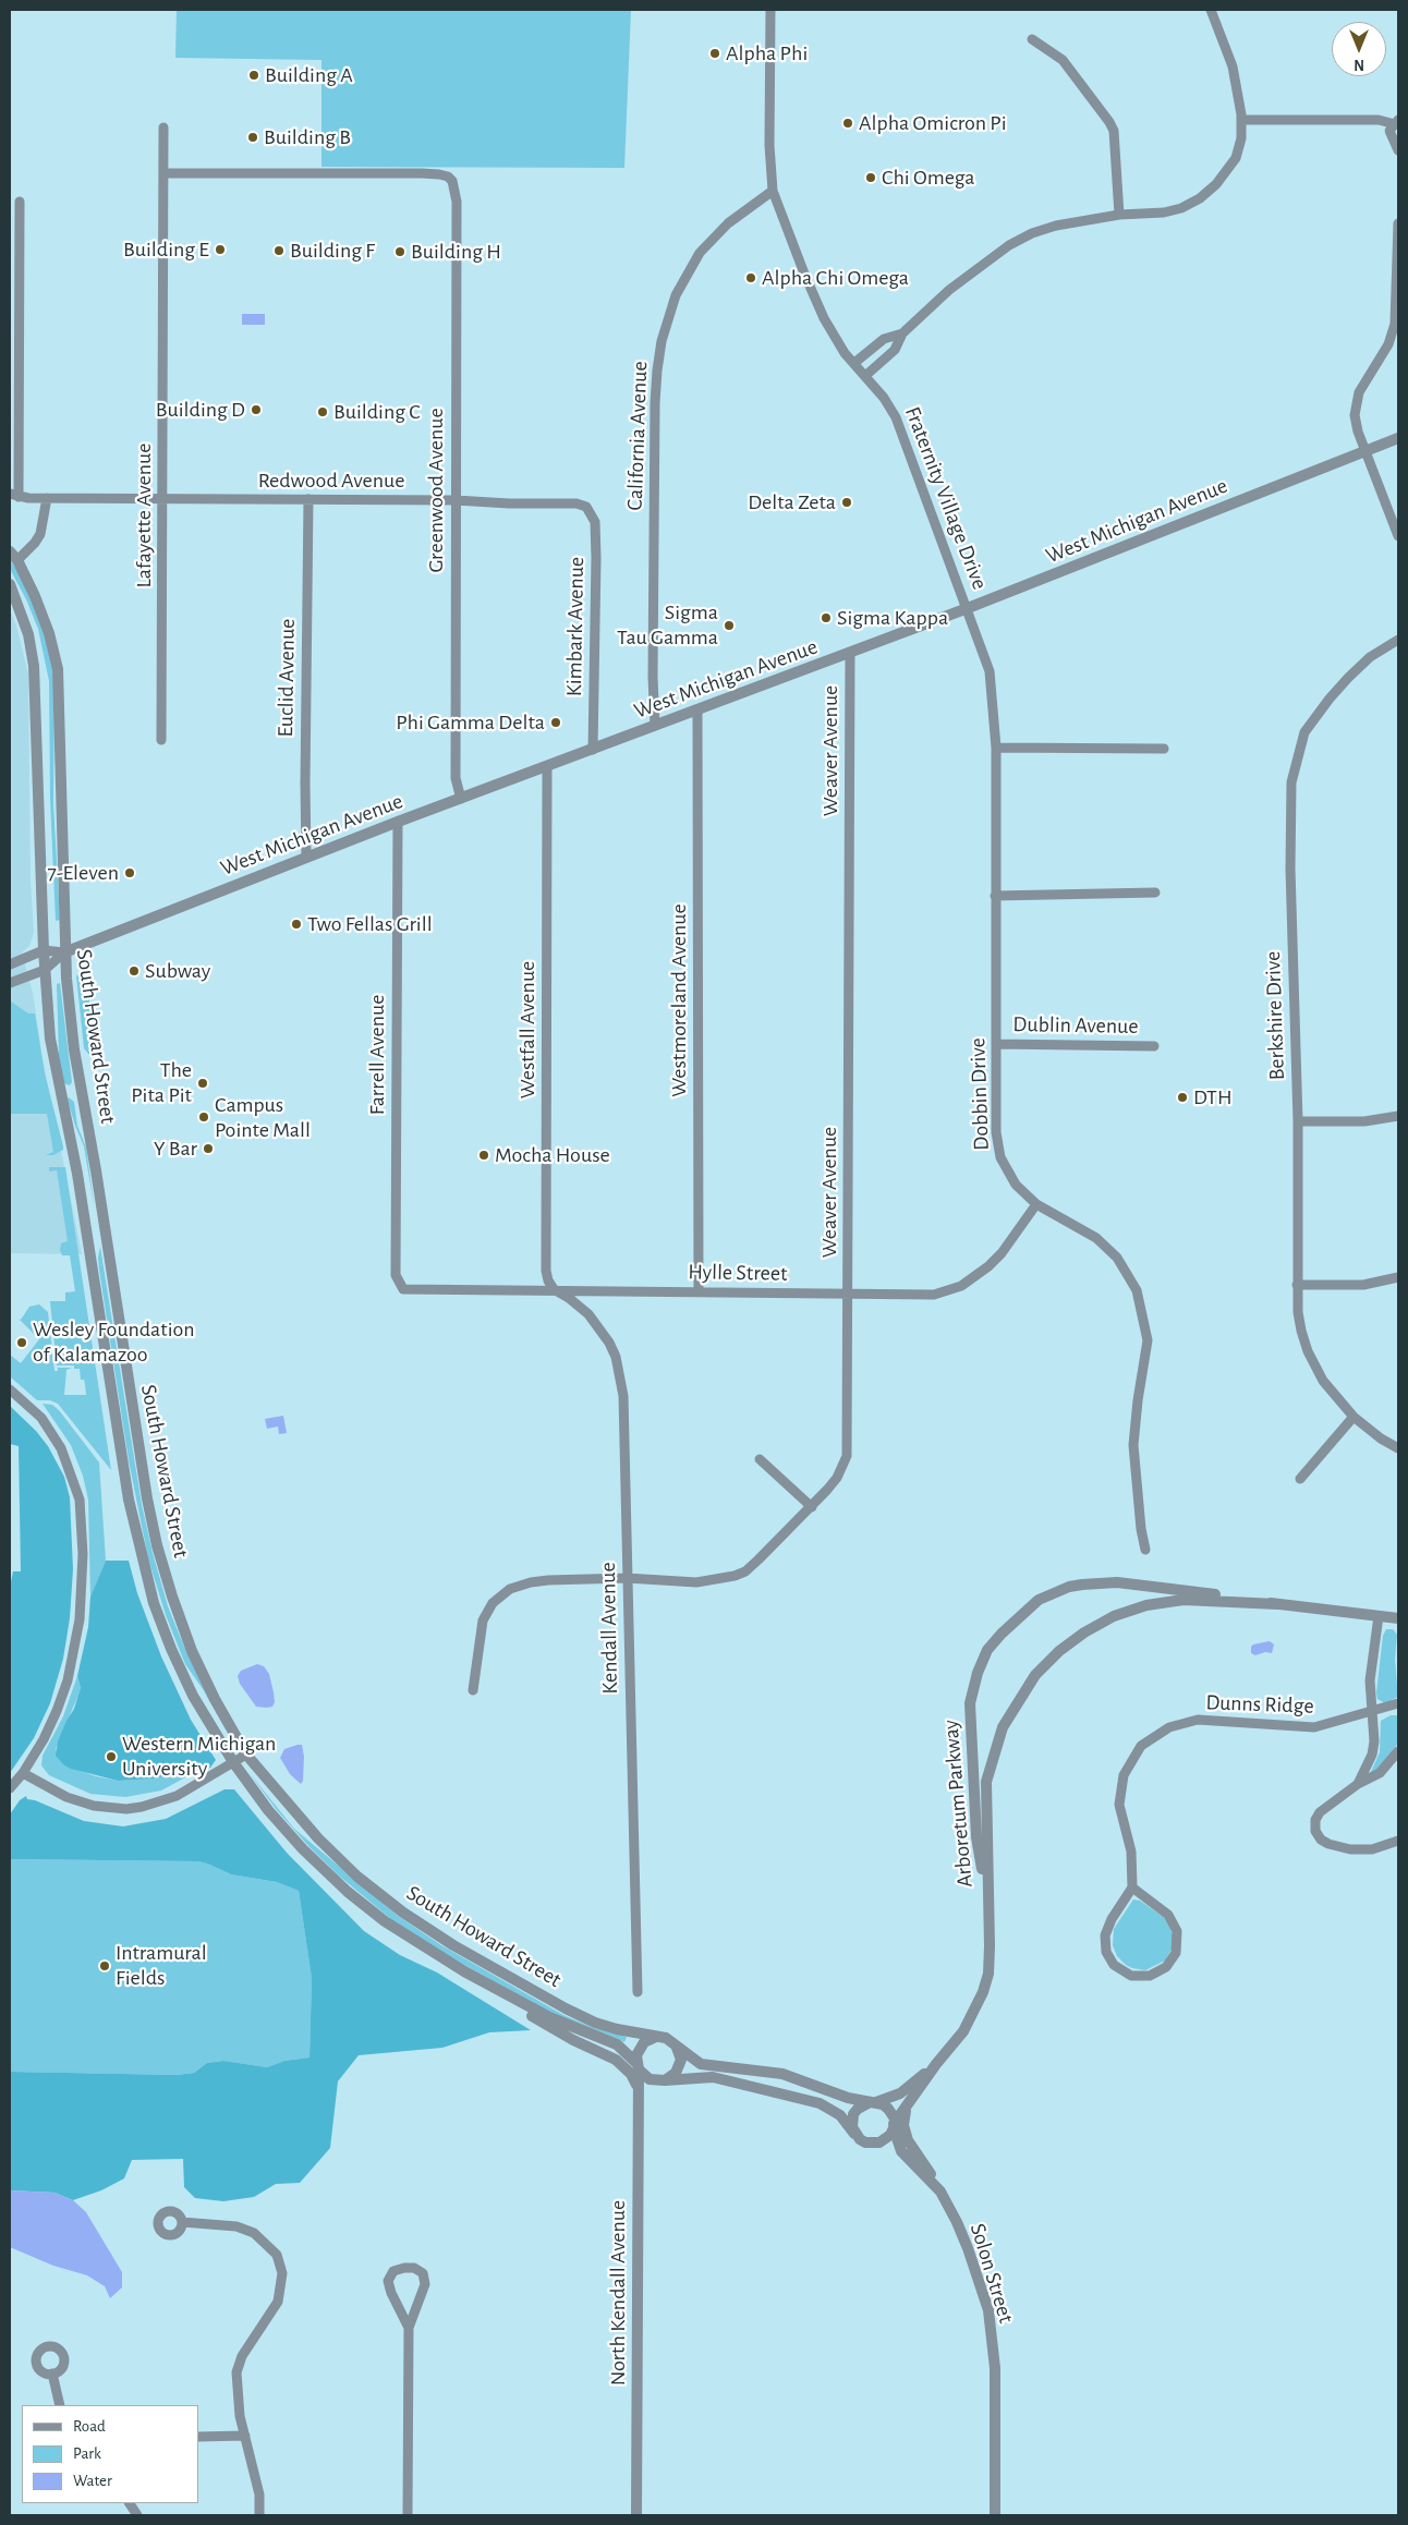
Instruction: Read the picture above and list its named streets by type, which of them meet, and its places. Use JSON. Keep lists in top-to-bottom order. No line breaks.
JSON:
{"streets":{"street":["California Avenue","Redwood Avenue","Greenwood Avenue","Fraternity Village Drive","Lafayette Avenue","West Michigan Avenue","Kimbark Avenue","Euclid Avenue","Weaver Avenue","Westmoreland Avenue","Berkshire Drive","Dublin Avenue","Westfall Avenue","South Howard Street","Farrell Avenue","Dobbin Drive","Hylle Street","Kendall Avenue","Dunns Ridge","Arboretum Parkway","Solon Street","North Kendall Avenue"]},"crossings":[["California Avenue","Fraternity Village Drive"],["California Avenue","West Michigan Avenue"],["Redwood Avenue","Greenwood Avenue"],["Redwood Avenue","Lafayette Avenue"],["Redwood Avenue","Kimbark Avenue"],["Redwood Avenue","Euclid Avenue"],["Greenwood Avenue","Lafayette Avenue"],["Greenwood Avenue","West Michigan Avenue"],["Fraternity Village Drive","West Michigan Avenue"],["Fraternity Village Drive","Dobbin Drive"],["West Michigan Avenue","Kimbark Avenue"],["West Michigan Avenue","Euclid Avenue"],["West Michigan Avenue","Weaver Avenue"],["West Michigan Avenue","Westmoreland Avenue"],["West Michigan Avenue","Westfall Avenue"],["West Michigan Avenue","South Howard Street"],["West Michigan Avenue","Farrell Avenue"],["West Michigan Avenue","Dobbin Drive"],["Weaver Avenue","Hylle Street"],["Weaver Avenue","Kendall Avenue"],["Westmoreland Avenue","Hylle Street"],["Dublin Avenue","Dobbin Drive"],["Westfall Avenue","Hylle Street"],["Westfall Avenue","Kendall Avenue"],["South Howard Street","North Kendall Avenue"],["Farrell Avenue","Hylle Street"],["Dobbin Drive","Hylle Street"],["Hylle Street","Kendall Avenue"],["Arboretum Parkway","Solon Street"]],"places":["Alpha Phi","Building A","Alpha Omicron Pi","Building B","Chi Omega","Building E","Building F","Building H","Alpha Chi Omega","Building D","Building C","Delta Zeta","Sigma Kappa","Sigma Tau Gamma","Phi Gamma Delta","7-Eleven","Two Fellas Grill","Subway","The Pita Pit","DTH","Campus Pointe Mall","Y Bar","Mocha House","Wesley Foundation of Kalamazoo","Western Michigan University","Intramural Fields"],"legend":["Road","Park","Water"],"north":"bottom"}
